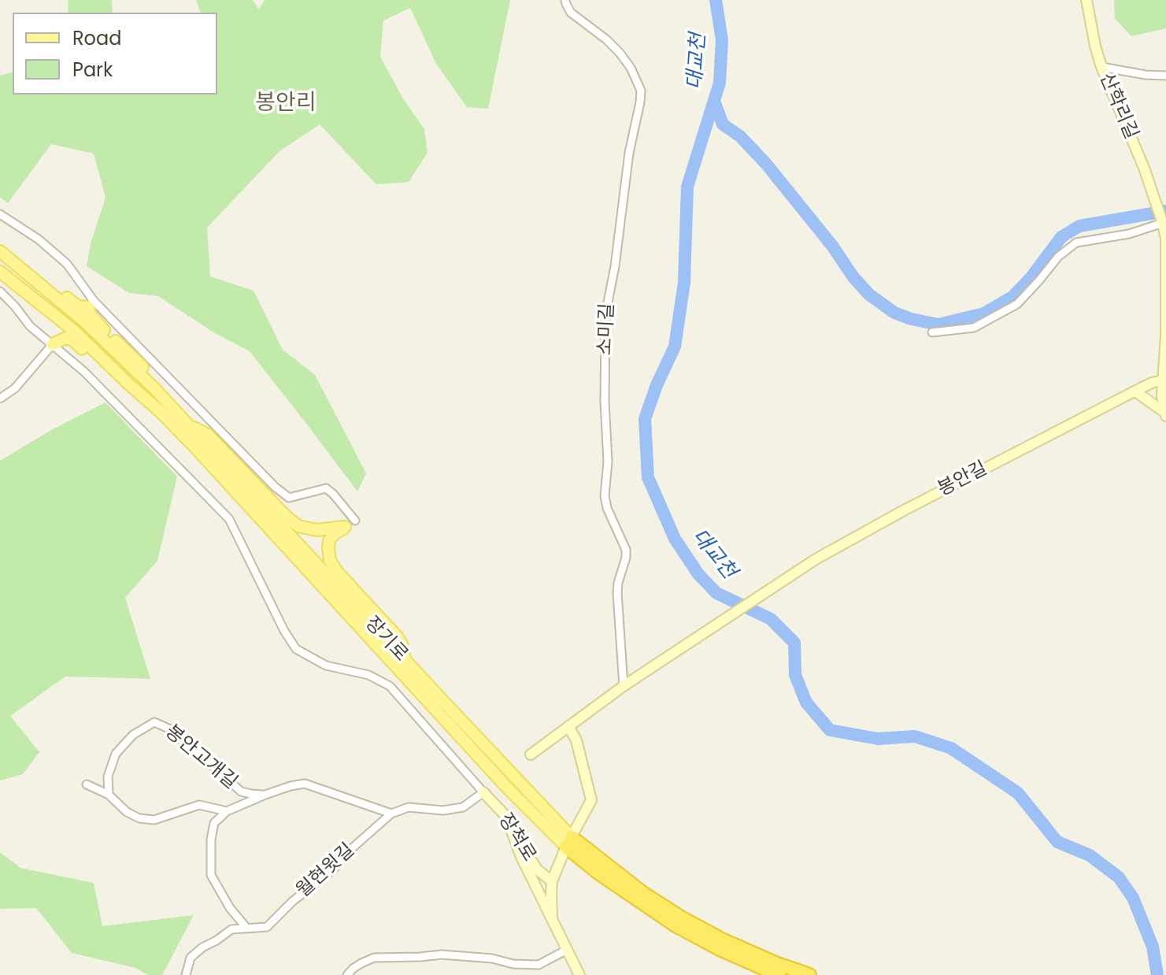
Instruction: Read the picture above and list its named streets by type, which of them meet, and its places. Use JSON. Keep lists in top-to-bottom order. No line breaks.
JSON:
{"streets":{"highway":["장기로"],"street":["산학리길","소미길","봉안길","봉안고개길","장척로","월현윗길"]},"crossings":[["산학리길","봉안길"],["소미길","봉안길"],["봉안고개길","월현윗길"]],"districts":["봉안리"],"water":["대교천"],"legend":["Road","Park"]}
